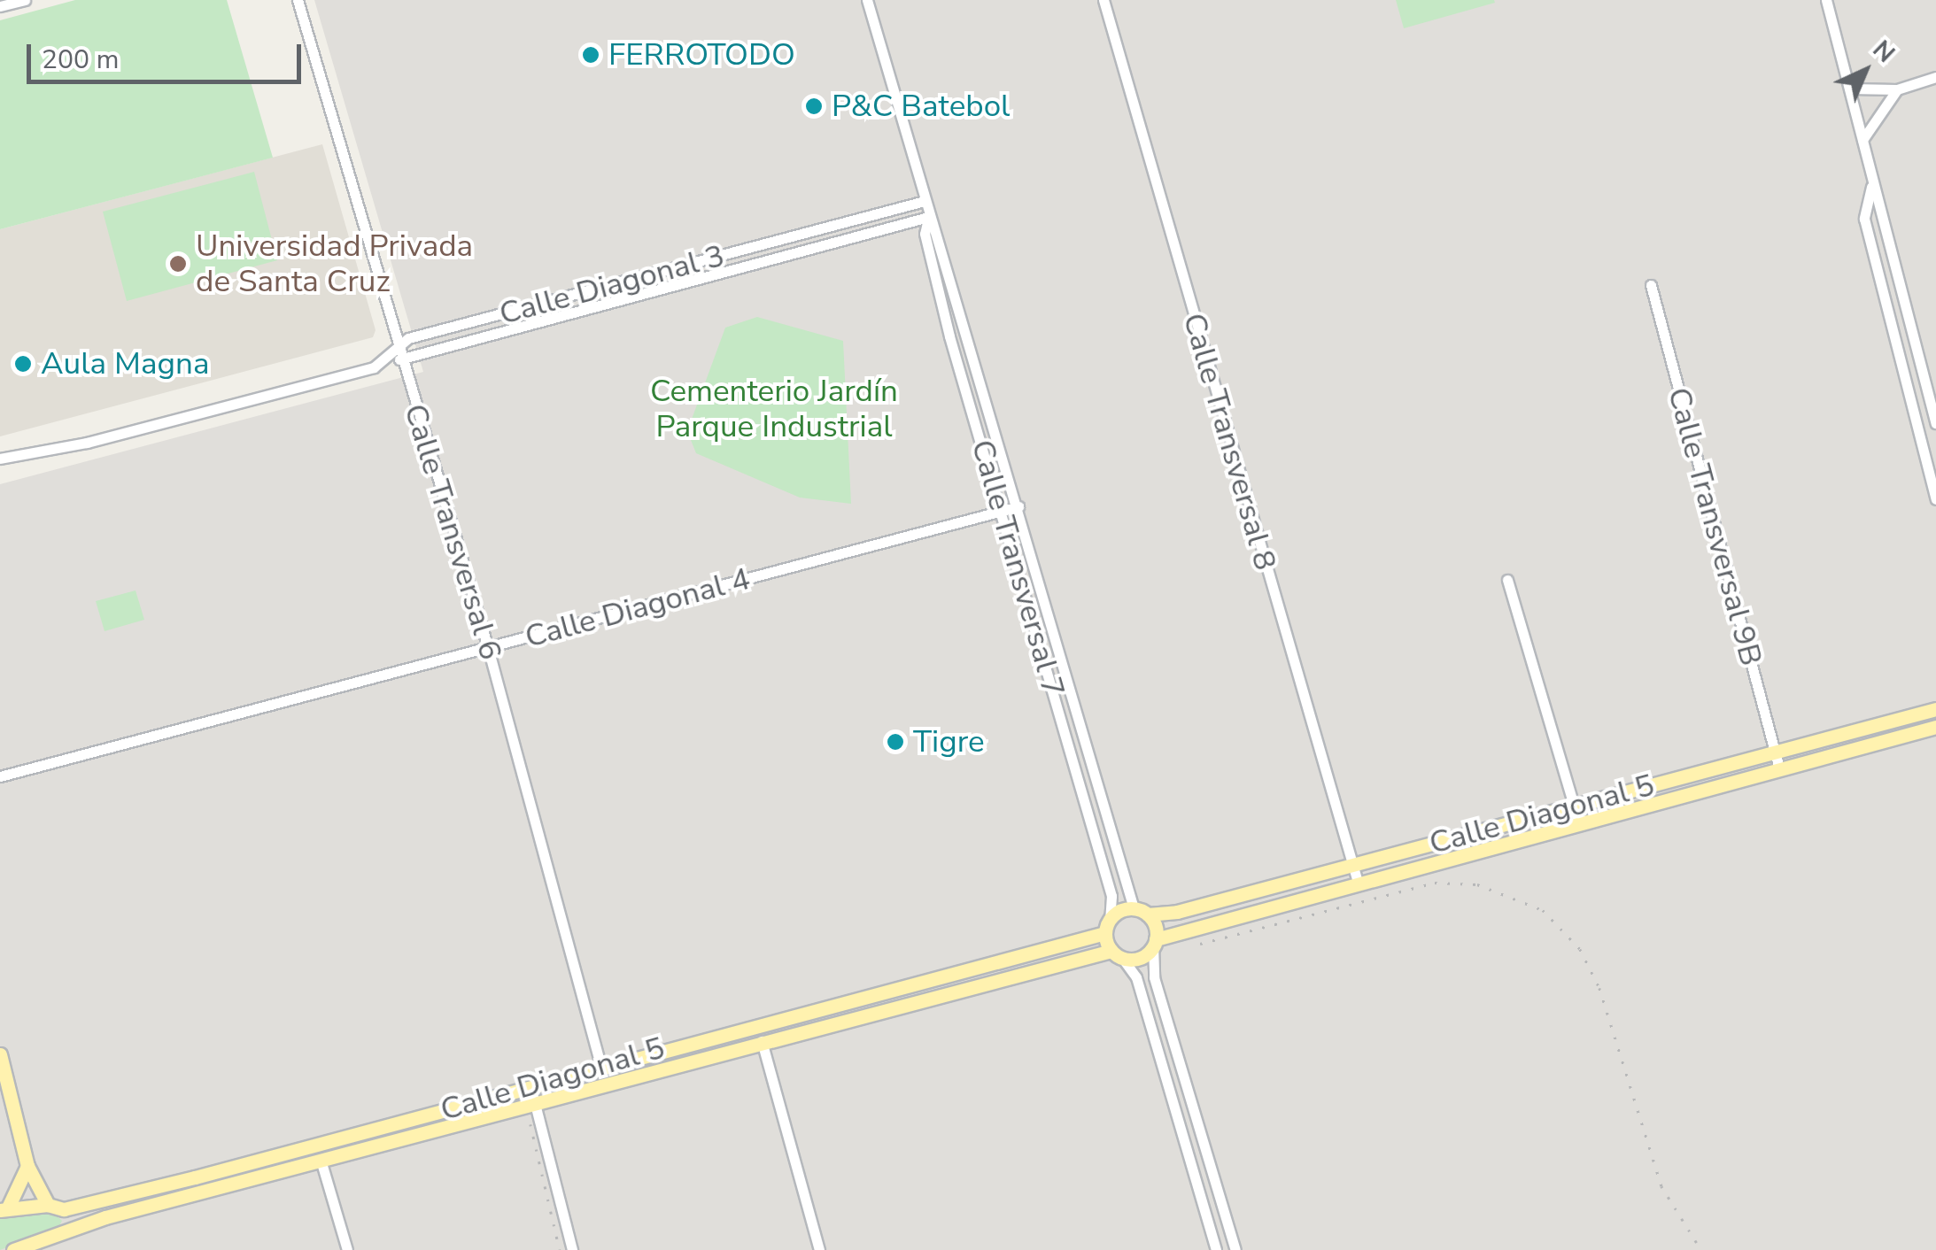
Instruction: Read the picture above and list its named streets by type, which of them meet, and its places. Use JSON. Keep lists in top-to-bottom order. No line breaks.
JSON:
{"streets":{"main road":["Calle Diagonal 5"],"street":["Calle Diagonal 3","Calle Transversal 8","Calle Transversal 9B","Calle Transversal 6","Calle Transversal 7","Calle Diagonal 4"]},"crossings":[["Calle Diagonal 3","Calle Transversal 6"],["Calle Diagonal 3","Calle Transversal 7"],["Calle Transversal 8","Calle Diagonal 5"],["Calle Transversal 9B","Calle Diagonal 5"],["Calle Transversal 6","Calle Diagonal 4"],["Calle Transversal 6","Calle Diagonal 5"],["Calle Transversal 7","Calle Diagonal 4"],["Calle Transversal 7","Calle Diagonal 5"]],"parks":["Cementerio Jardín Parque Industrial"],"places":["FERROTODO","P&C Batebol","Universidad Privada de Santa Cruz","Aula Magna","Tigre"],"scale_bar":"200 m","north":"top right"}
